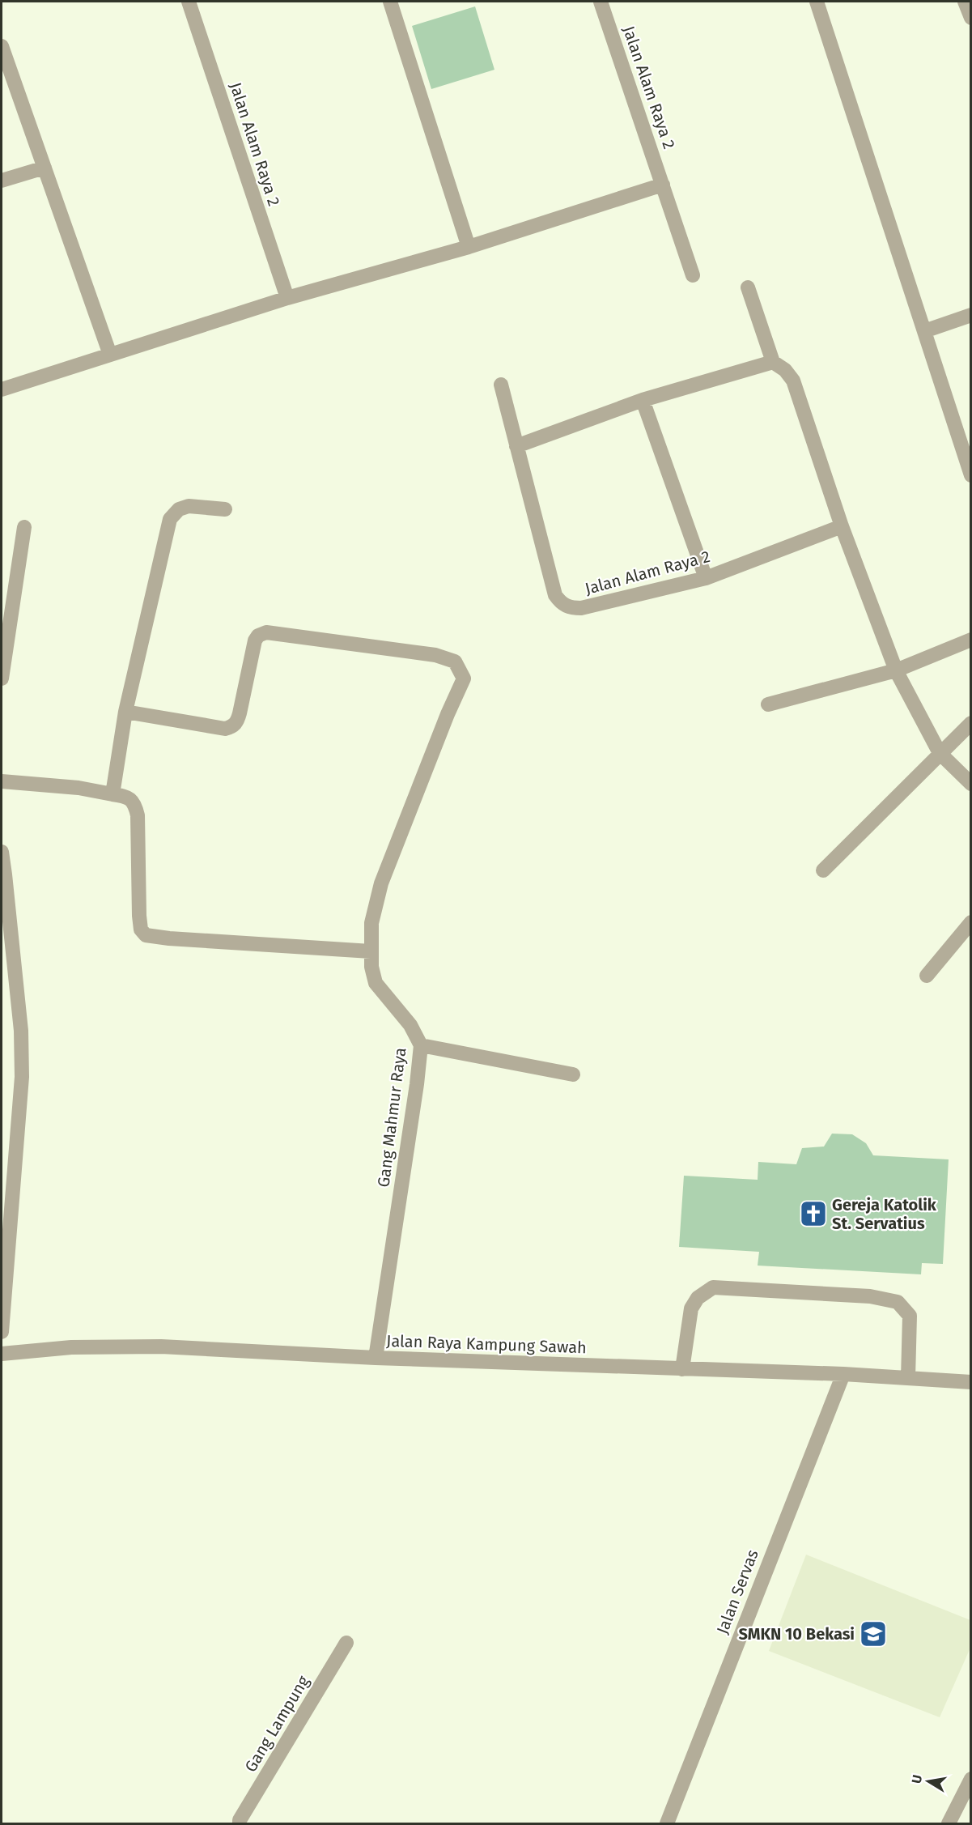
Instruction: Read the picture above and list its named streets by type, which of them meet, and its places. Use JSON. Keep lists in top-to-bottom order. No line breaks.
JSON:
{"streets":{"street":["Jalan Alam Raya 2","Gang Mahmur Raya","Jalan Raya Kampung Sawah","Jalan Servas","Gang Lampung"]},"crossings":[["Gang Mahmur Raya","Jalan Raya Kampung Sawah"],["Jalan Raya Kampung Sawah","Jalan Servas"]],"places":{"church":["Gereja Katolik St. Servatius"],"school or university":["SMKN 10 Bekasi"]},"north":"left"}
